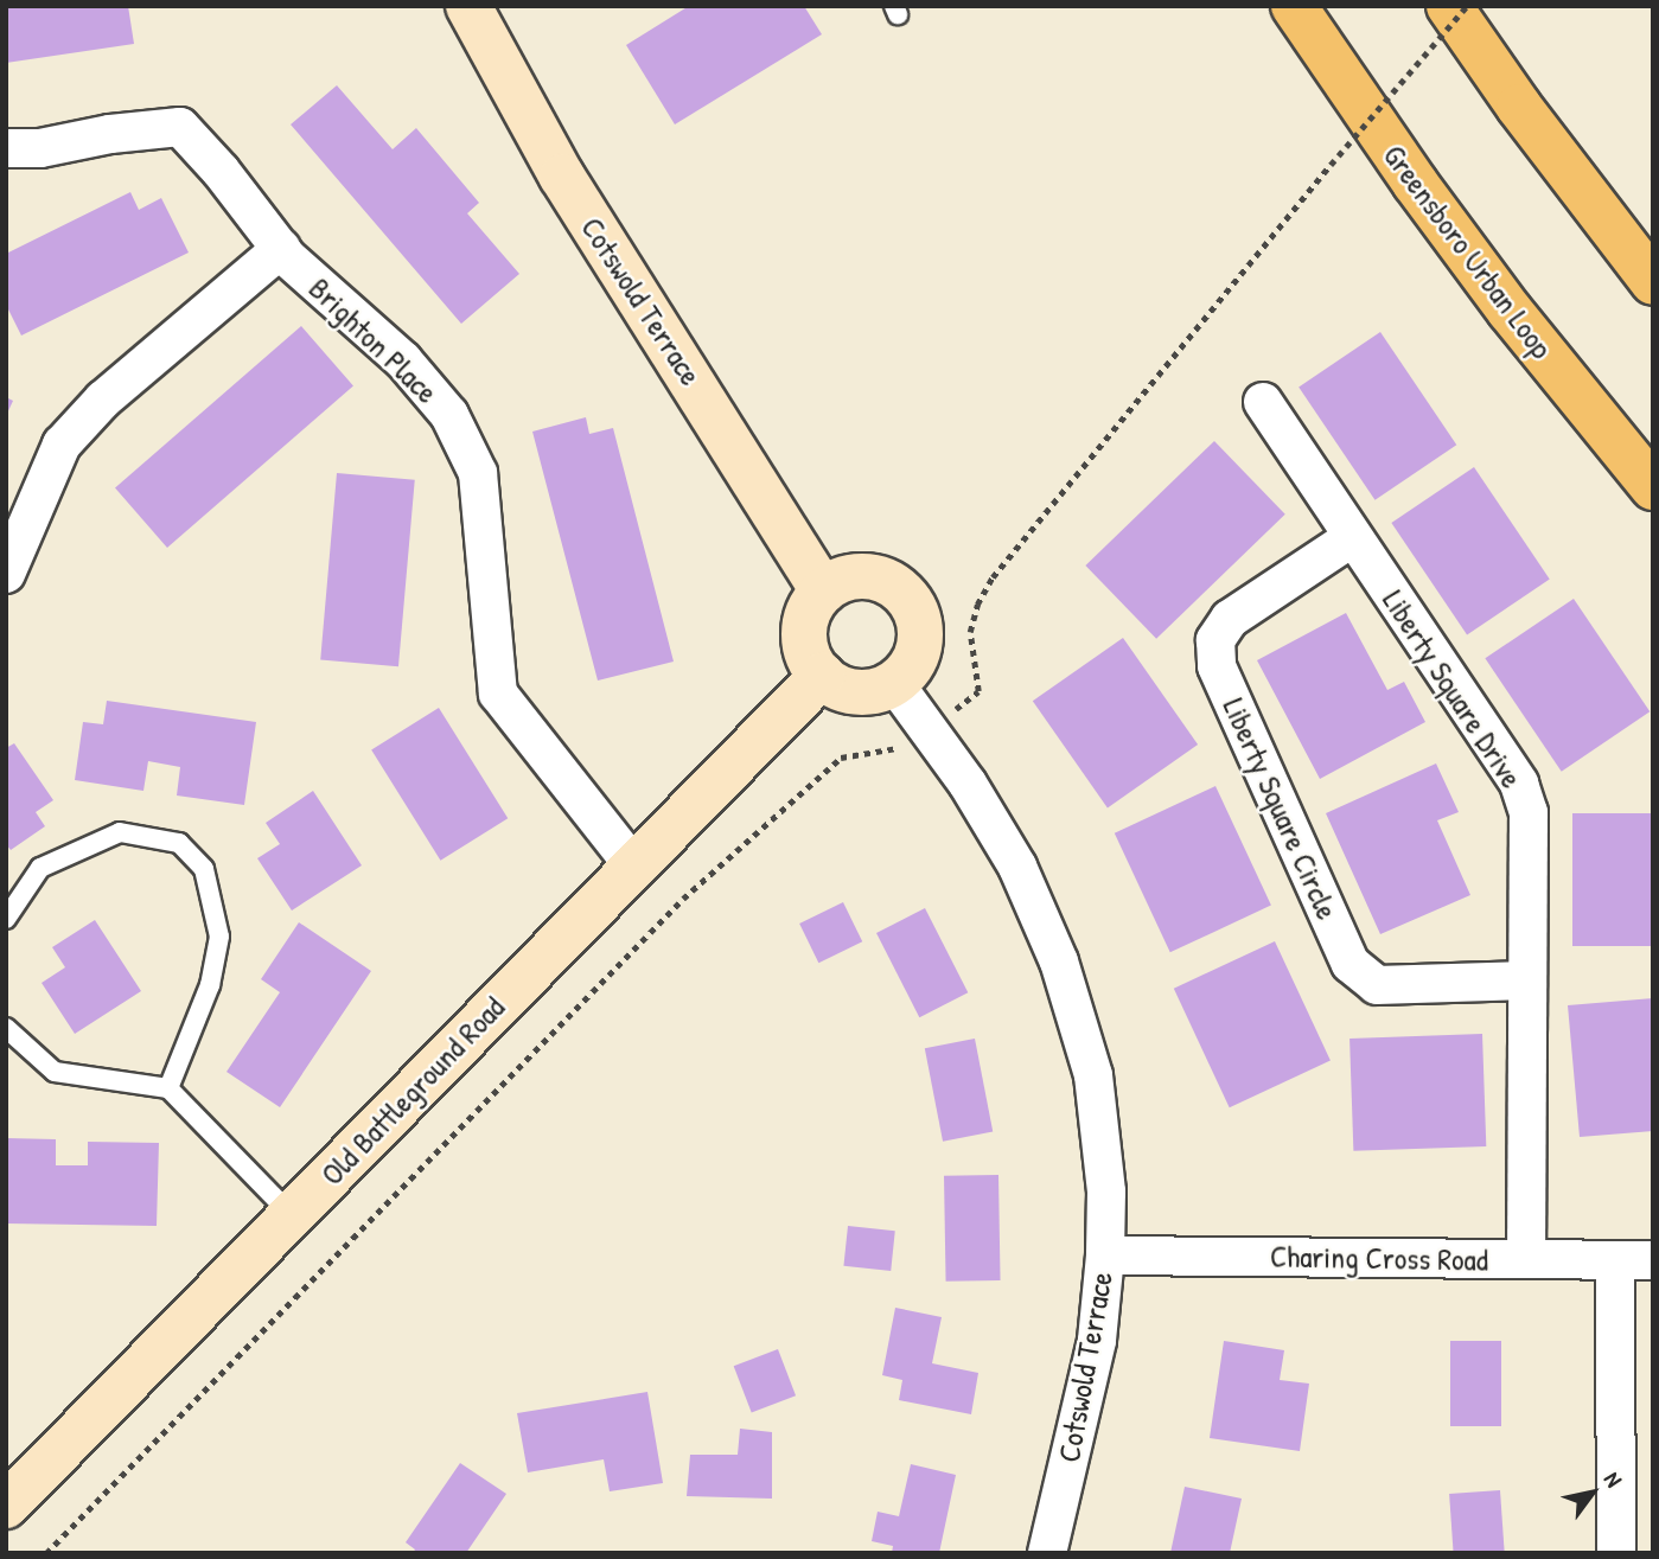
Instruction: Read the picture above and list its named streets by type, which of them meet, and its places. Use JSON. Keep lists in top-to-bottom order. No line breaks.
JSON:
{"streets":{"highway":["Greensboro Urban Loop"],"street":["Cotswold Terrace","Brighton Place","Liberty Square Drive","Liberty Square Circle","Old Battleground Road","Charing Cross Road"]},"crossings":[["Cotswold Terrace","Old Battleground Road"],["Cotswold Terrace","Charing Cross Road"],["Brighton Place","Old Battleground Road"],["Liberty Square Drive","Liberty Square Circle"],["Liberty Square Drive","Charing Cross Road"]],"north":"top right"}
